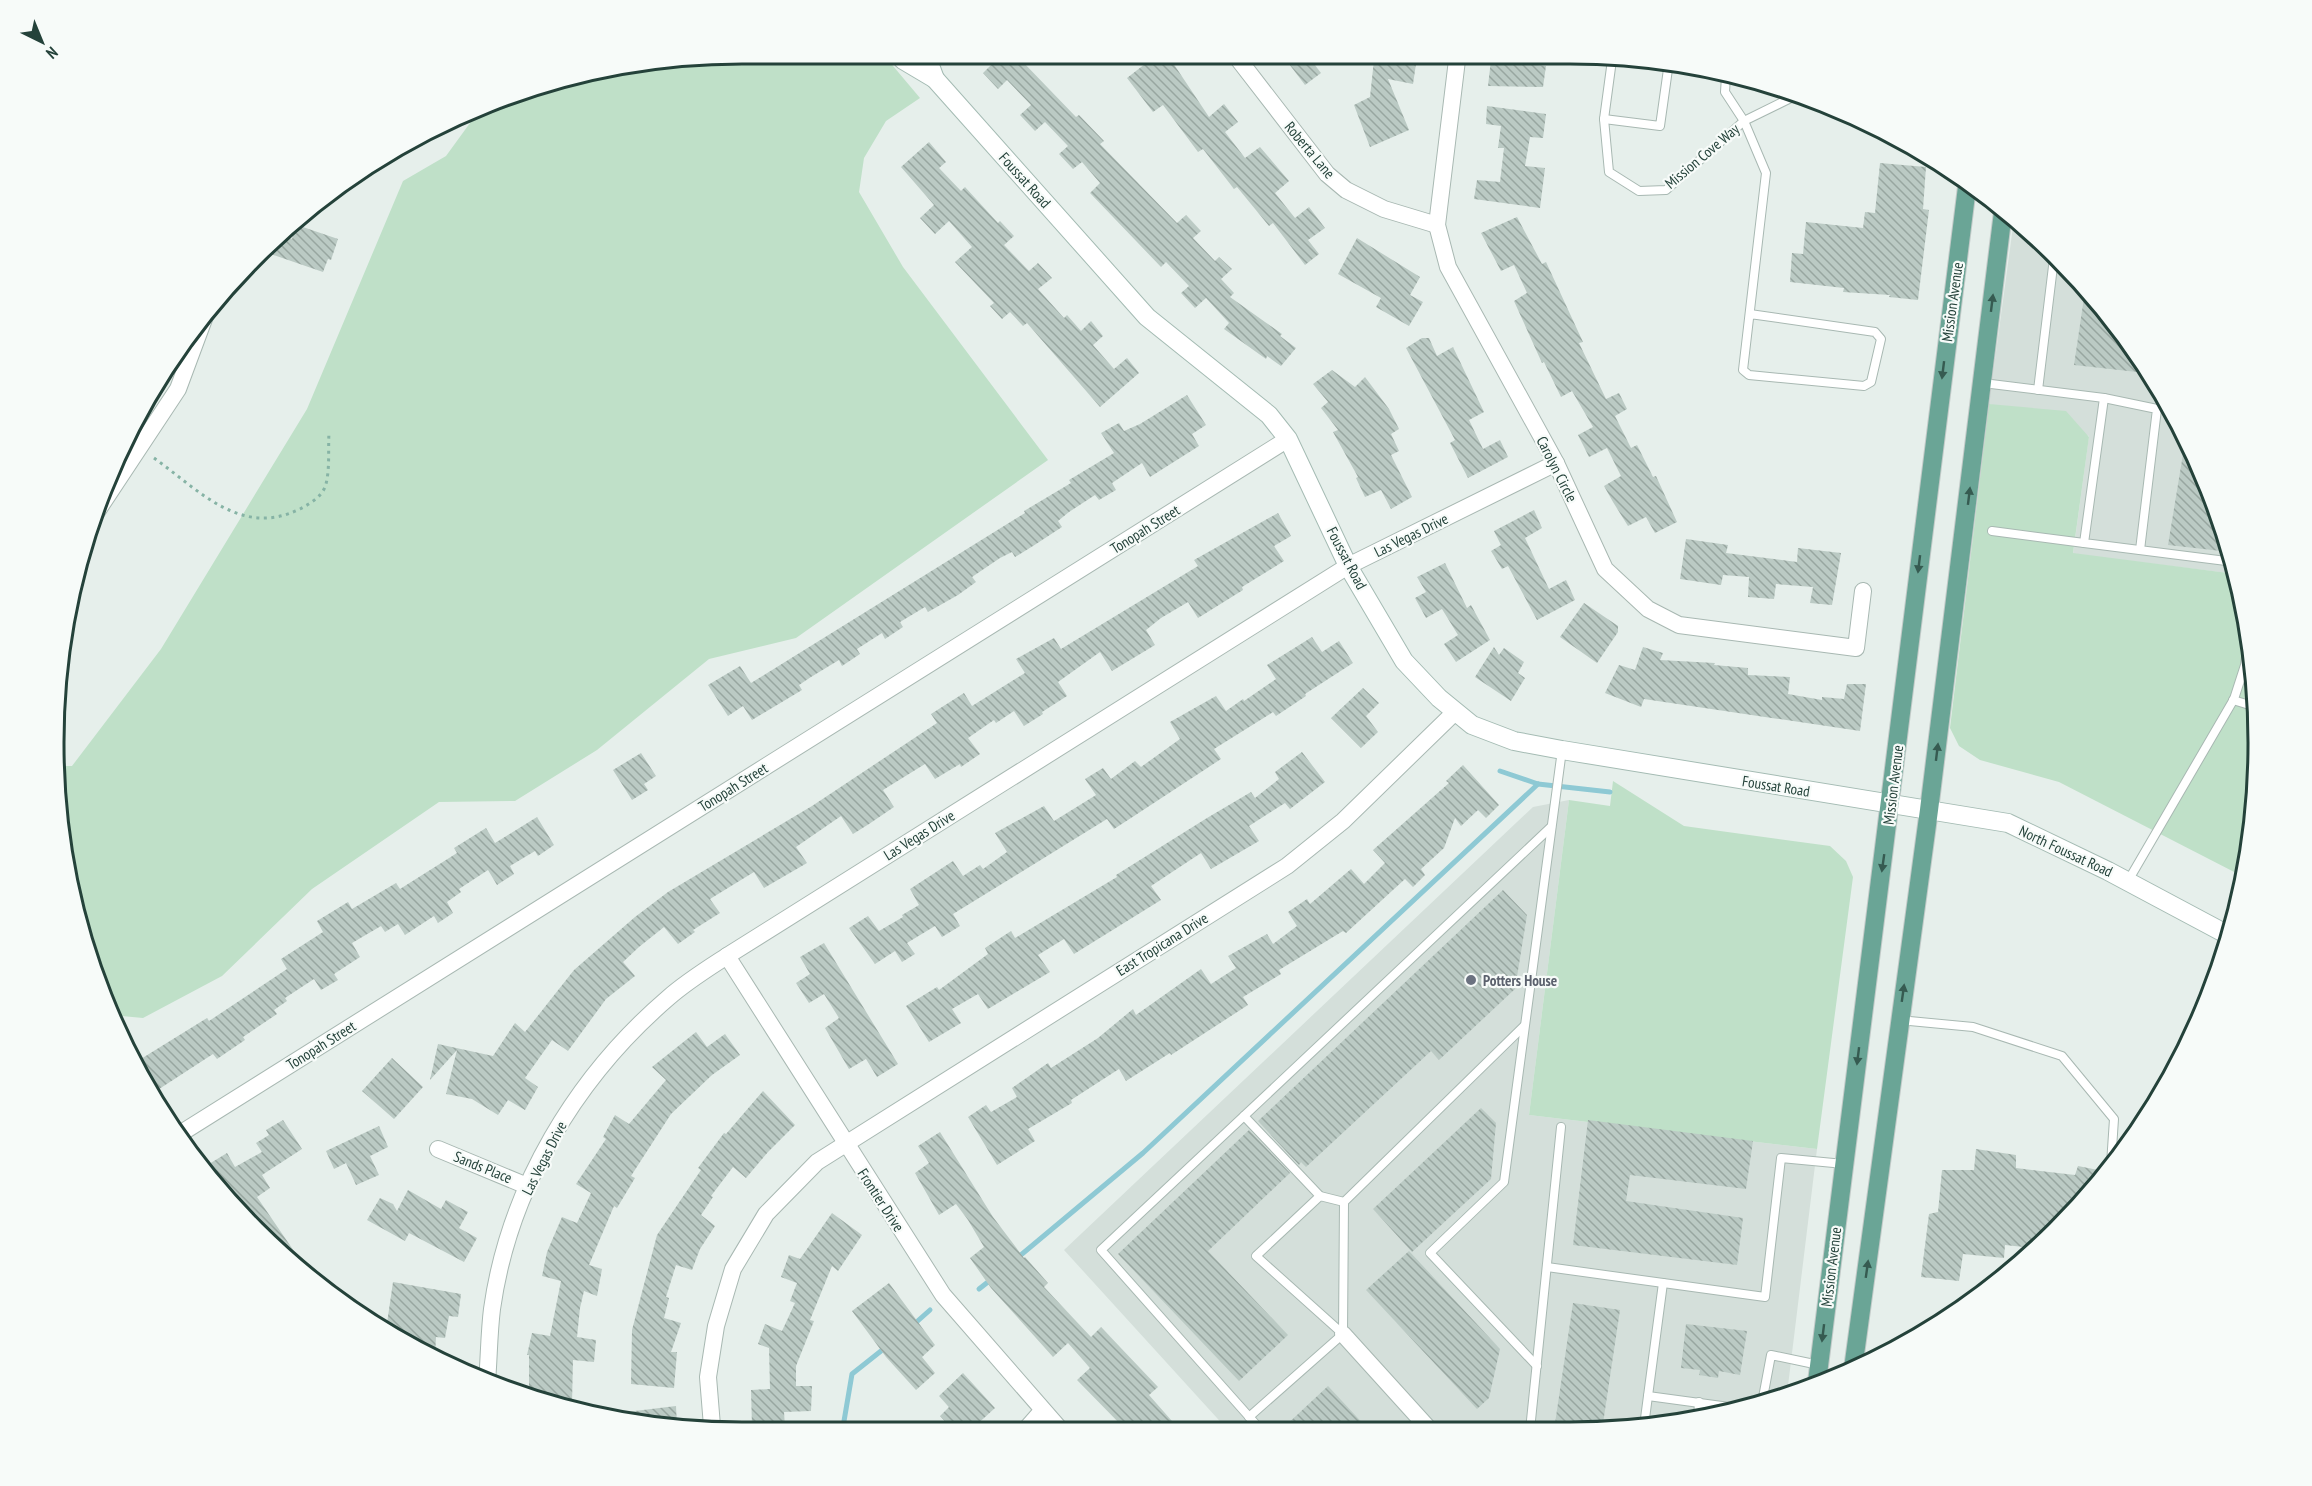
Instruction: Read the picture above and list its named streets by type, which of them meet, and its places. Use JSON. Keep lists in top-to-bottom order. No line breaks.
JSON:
{"streets":{"main road":["Foussat Road","Mission Avenue","North Foussat Road"],"street":["Roberta Lane","Carolyn Circle","Tonopah Street","Las Vegas Drive","East Tropicana Drive","Sands Place","Frontier Drive"],"lane":["Mission Cove Way"]},"crossings":[["Roberta Lane","Carolyn Circle"],["Foussat Road","Mission Avenue"],["Foussat Road","Tonopah Street"],["Foussat Road","Las Vegas Drive"],["Foussat Road","North Foussat Road"],["Foussat Road","East Tropicana Drive"],["Mission Avenue","North Foussat Road"],["Carolyn Circle","Las Vegas Drive"],["Las Vegas Drive","Sands Place"],["Las Vegas Drive","Frontier Drive"],["East Tropicana Drive","Frontier Drive"]],"places":["Potters House"],"north":"bottom right"}
